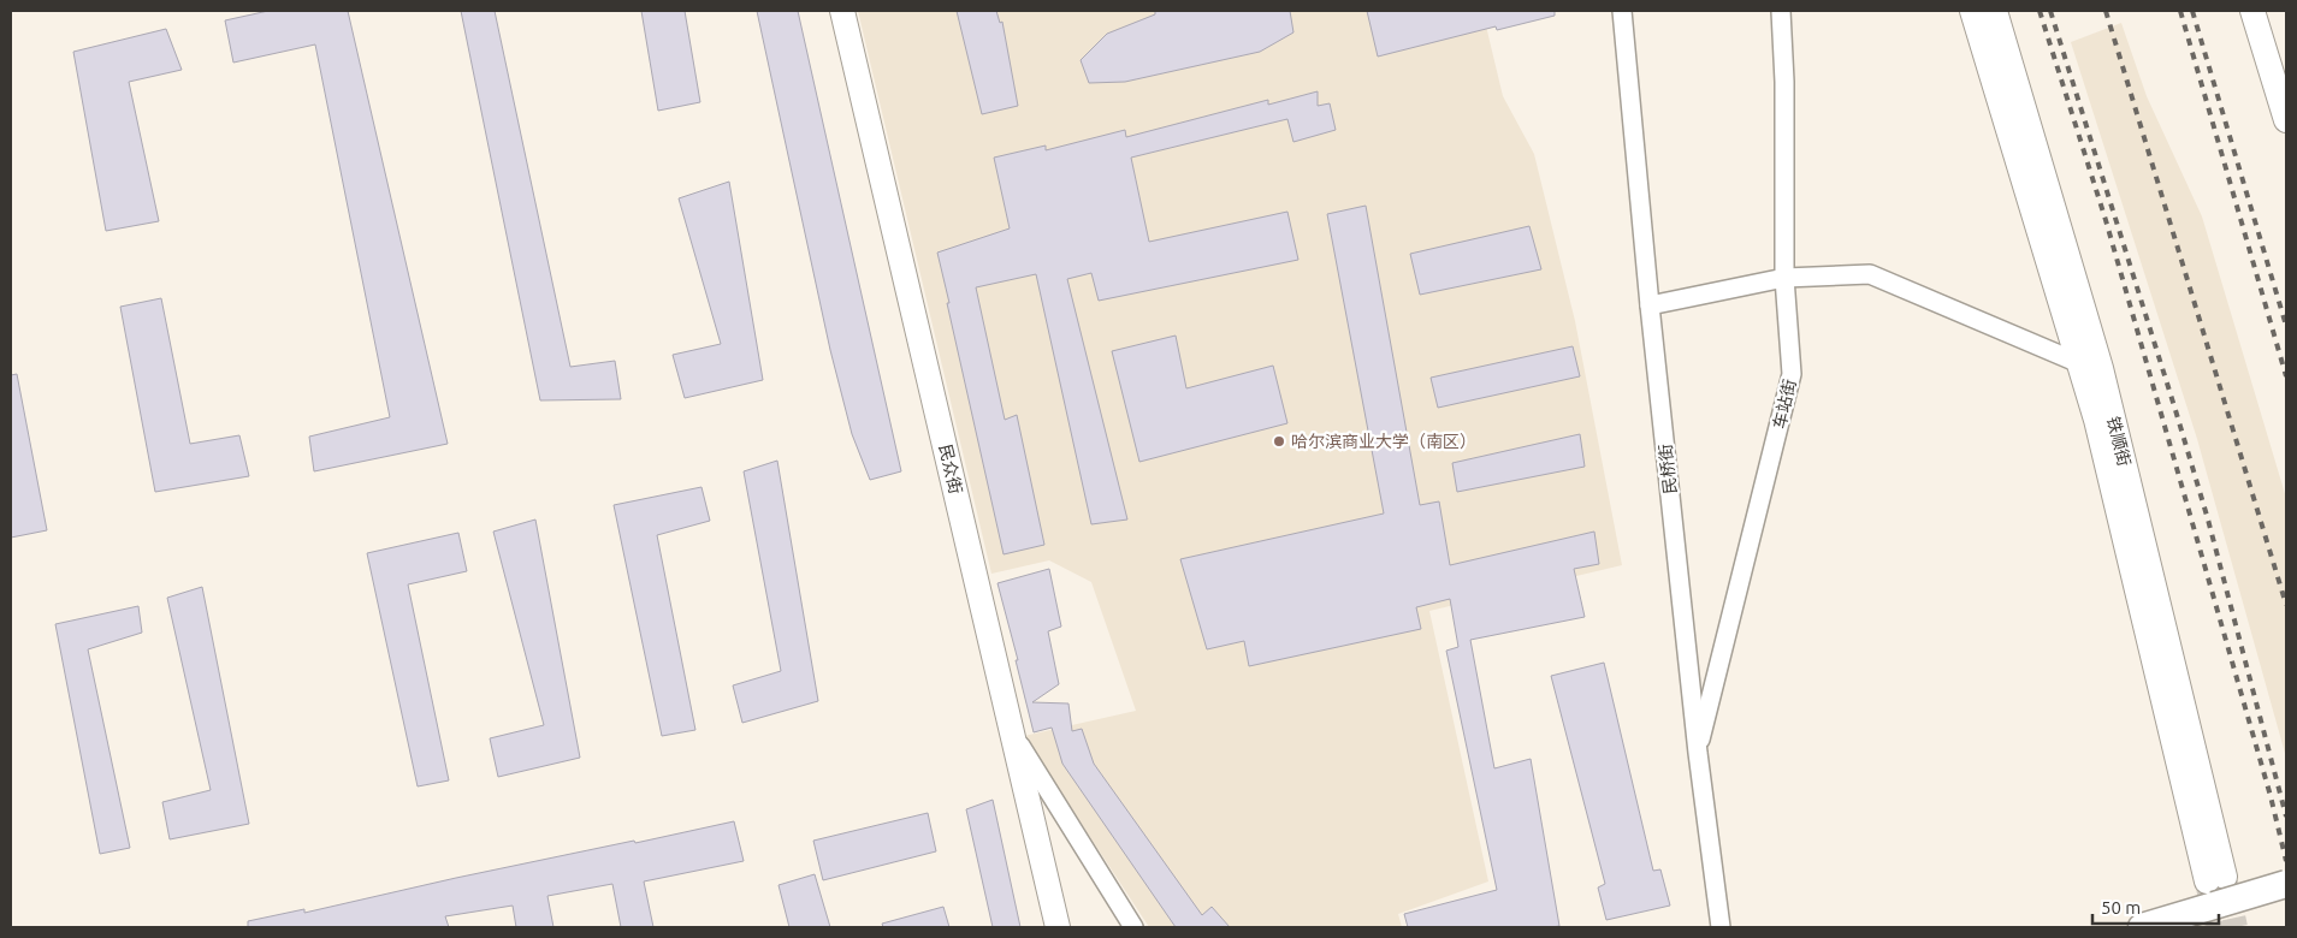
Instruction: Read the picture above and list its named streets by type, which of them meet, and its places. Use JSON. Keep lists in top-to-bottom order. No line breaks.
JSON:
{"streets":{"main road":["铁顺街","民众街"],"street":["车站街","民桥街"]},"crossings":[["车站街","民桥街"]],"places":["哈尔滨商业大学（南区）"],"scale_bar":"50 m"}
